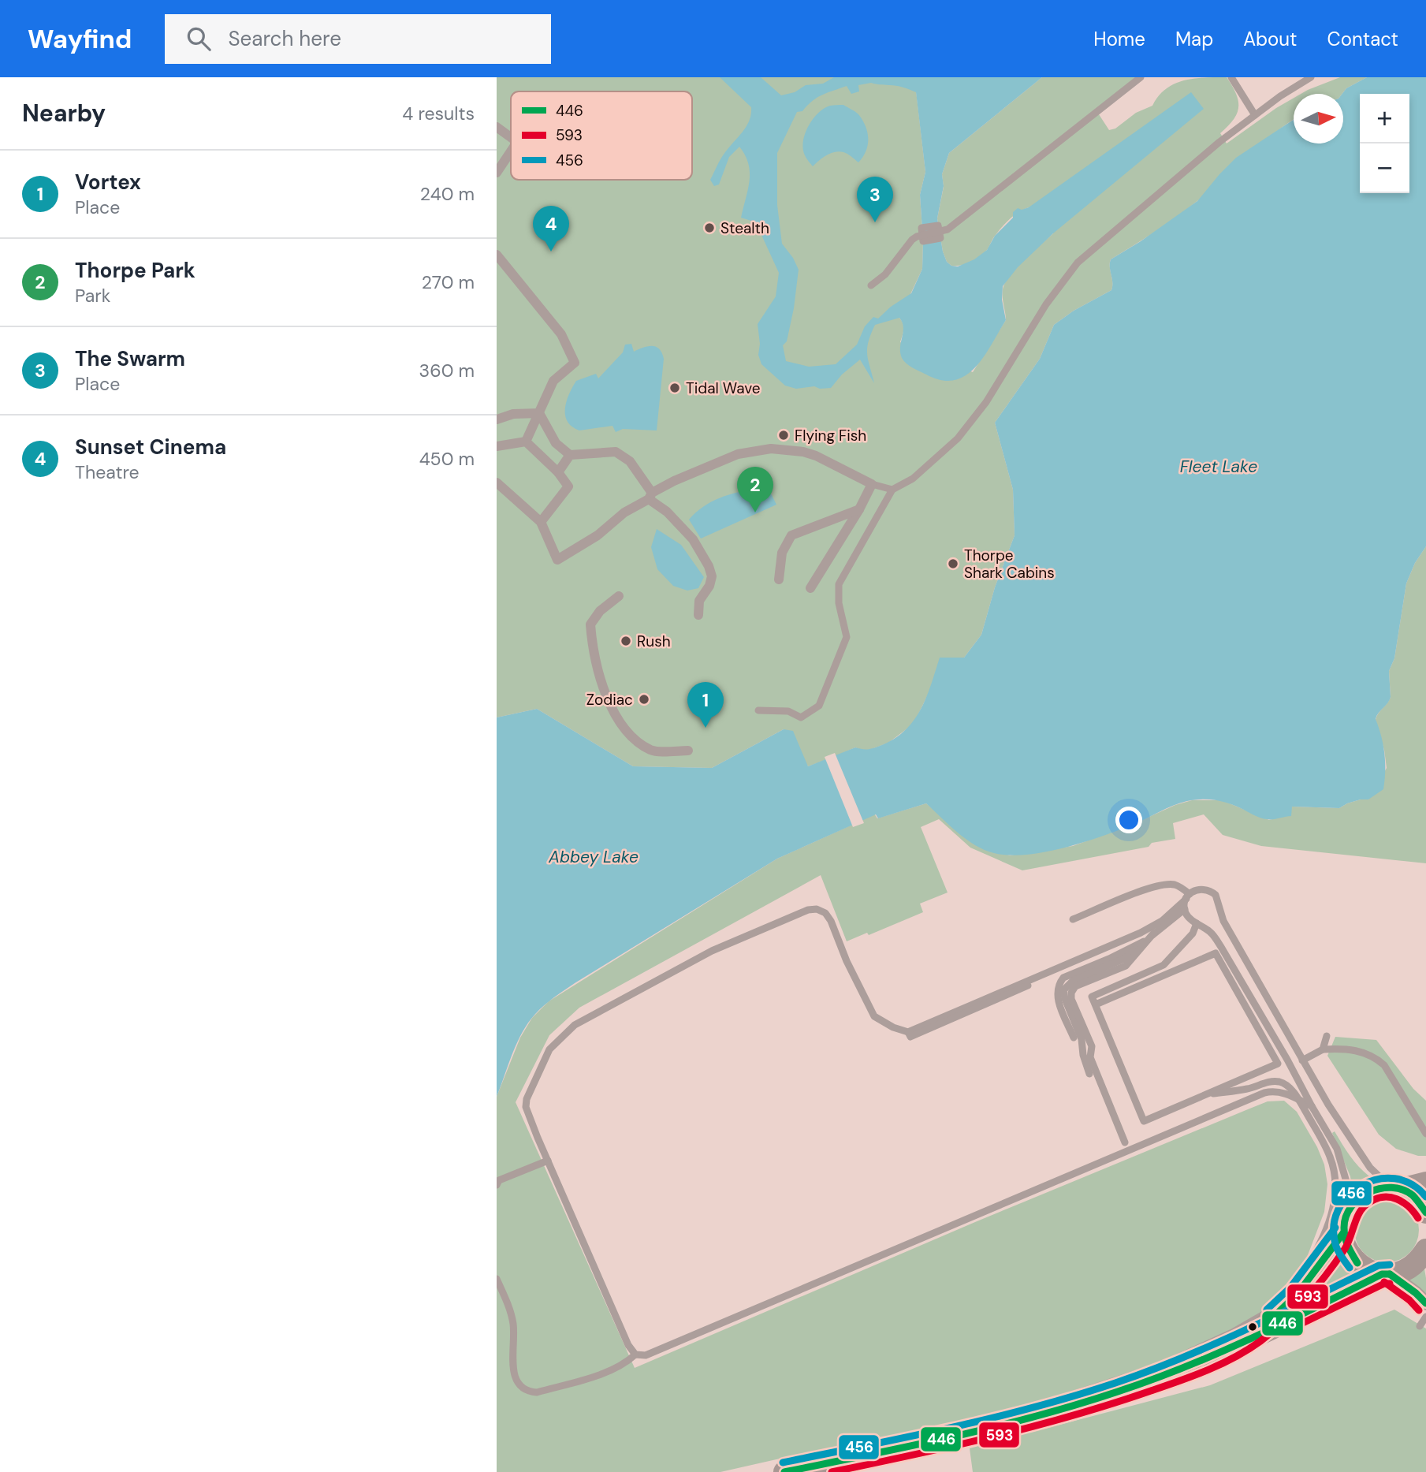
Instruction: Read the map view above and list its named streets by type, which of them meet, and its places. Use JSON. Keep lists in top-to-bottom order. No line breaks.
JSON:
{"water":["Fleet Lake","Abbey Lake"],"places":["Stealth","Tidal Wave","Flying Fish","Thorpe Shark Cabins","Rush","Zodiac"],"lines":["transit line 456","transit line 446","transit line 593"],"legend":["446","593","456"],"north":"right","page":{"header":"Wayfind","search":"Search here","nav":["Home","Map","About","Contact"],"heading":["Nearby","4 results"],"map_buttons":["+","−"],"list":[{"mark":"1","name":"Vortex","note":"Place","value":"240 m"},{"mark":"2","name":"Thorpe Park","note":"Park","value":"270 m"},{"mark":"3","name":"The Swarm","note":"Place","value":"360 m"},{"mark":"4","name":"Sunset Cinema","note":"Theatre","value":"450 m"}],"pins":["3","4","2","1"]}}
